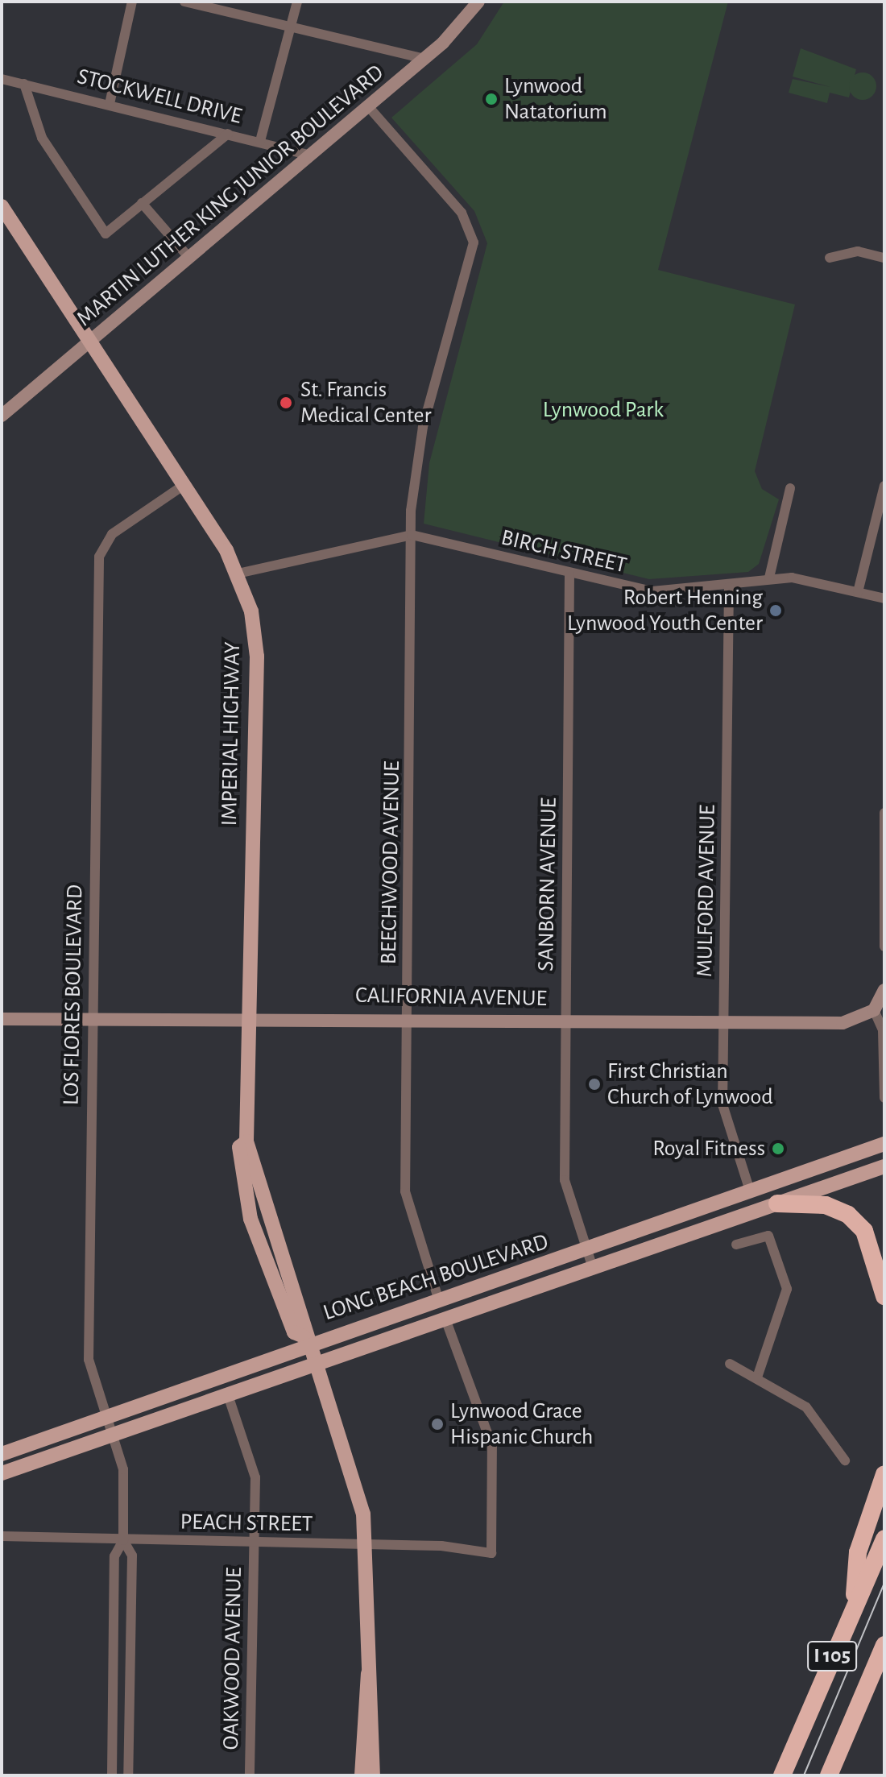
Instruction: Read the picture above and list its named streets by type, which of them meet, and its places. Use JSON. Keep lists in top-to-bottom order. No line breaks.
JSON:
{"streets":{"highway":["I 105"],"main road":["MARTIN LUTHER KING JUNIOR BOULEVARD","IMPERIAL HIGHWAY","CALIFORNIA AVENUE","LONG BEACH BOULEVARD"],"street":["STOCKWELL DRIVE","BIRCH STREET","BEECHWOOD AVENUE","SANBORN AVENUE","MULFORD AVENUE","LOS FLORES BOULEVARD","PEACH STREET","OAKWOOD AVENUE"]},"crossings":[["STOCKWELL DRIVE","MARTIN LUTHER KING JUNIOR BOULEVARD"],["MARTIN LUTHER KING JUNIOR BOULEVARD","IMPERIAL HIGHWAY"],["MARTIN LUTHER KING JUNIOR BOULEVARD","BEECHWOOD AVENUE"],["BIRCH STREET","IMPERIAL HIGHWAY"],["BIRCH STREET","BEECHWOOD AVENUE"],["BIRCH STREET","SANBORN AVENUE"],["BIRCH STREET","MULFORD AVENUE"],["IMPERIAL HIGHWAY","LOS FLORES BOULEVARD"],["IMPERIAL HIGHWAY","CALIFORNIA AVENUE"],["IMPERIAL HIGHWAY","LONG BEACH BOULEVARD"],["IMPERIAL HIGHWAY","PEACH STREET"],["BEECHWOOD AVENUE","CALIFORNIA AVENUE"],["BEECHWOOD AVENUE","LONG BEACH BOULEVARD"],["SANBORN AVENUE","CALIFORNIA AVENUE"],["SANBORN AVENUE","LONG BEACH BOULEVARD"],["MULFORD AVENUE","CALIFORNIA AVENUE"],["MULFORD AVENUE","LONG BEACH BOULEVARD"],["LOS FLORES BOULEVARD","CALIFORNIA AVENUE"],["LOS FLORES BOULEVARD","LONG BEACH BOULEVARD"],["LOS FLORES BOULEVARD","PEACH STREET"],["LONG BEACH BOULEVARD","PEACH STREET"],["LONG BEACH BOULEVARD","OAKWOOD AVENUE"],["PEACH STREET","OAKWOOD AVENUE"]],"parks":["Lynwood Park"],"places":["Lynwood Natatorium","St. Francis Medical Center","Robert Henning Lynwood Youth Center","First Christian Church of Lynwood","Royal Fitness","Lynwood Grace Hispanic Church"]}
